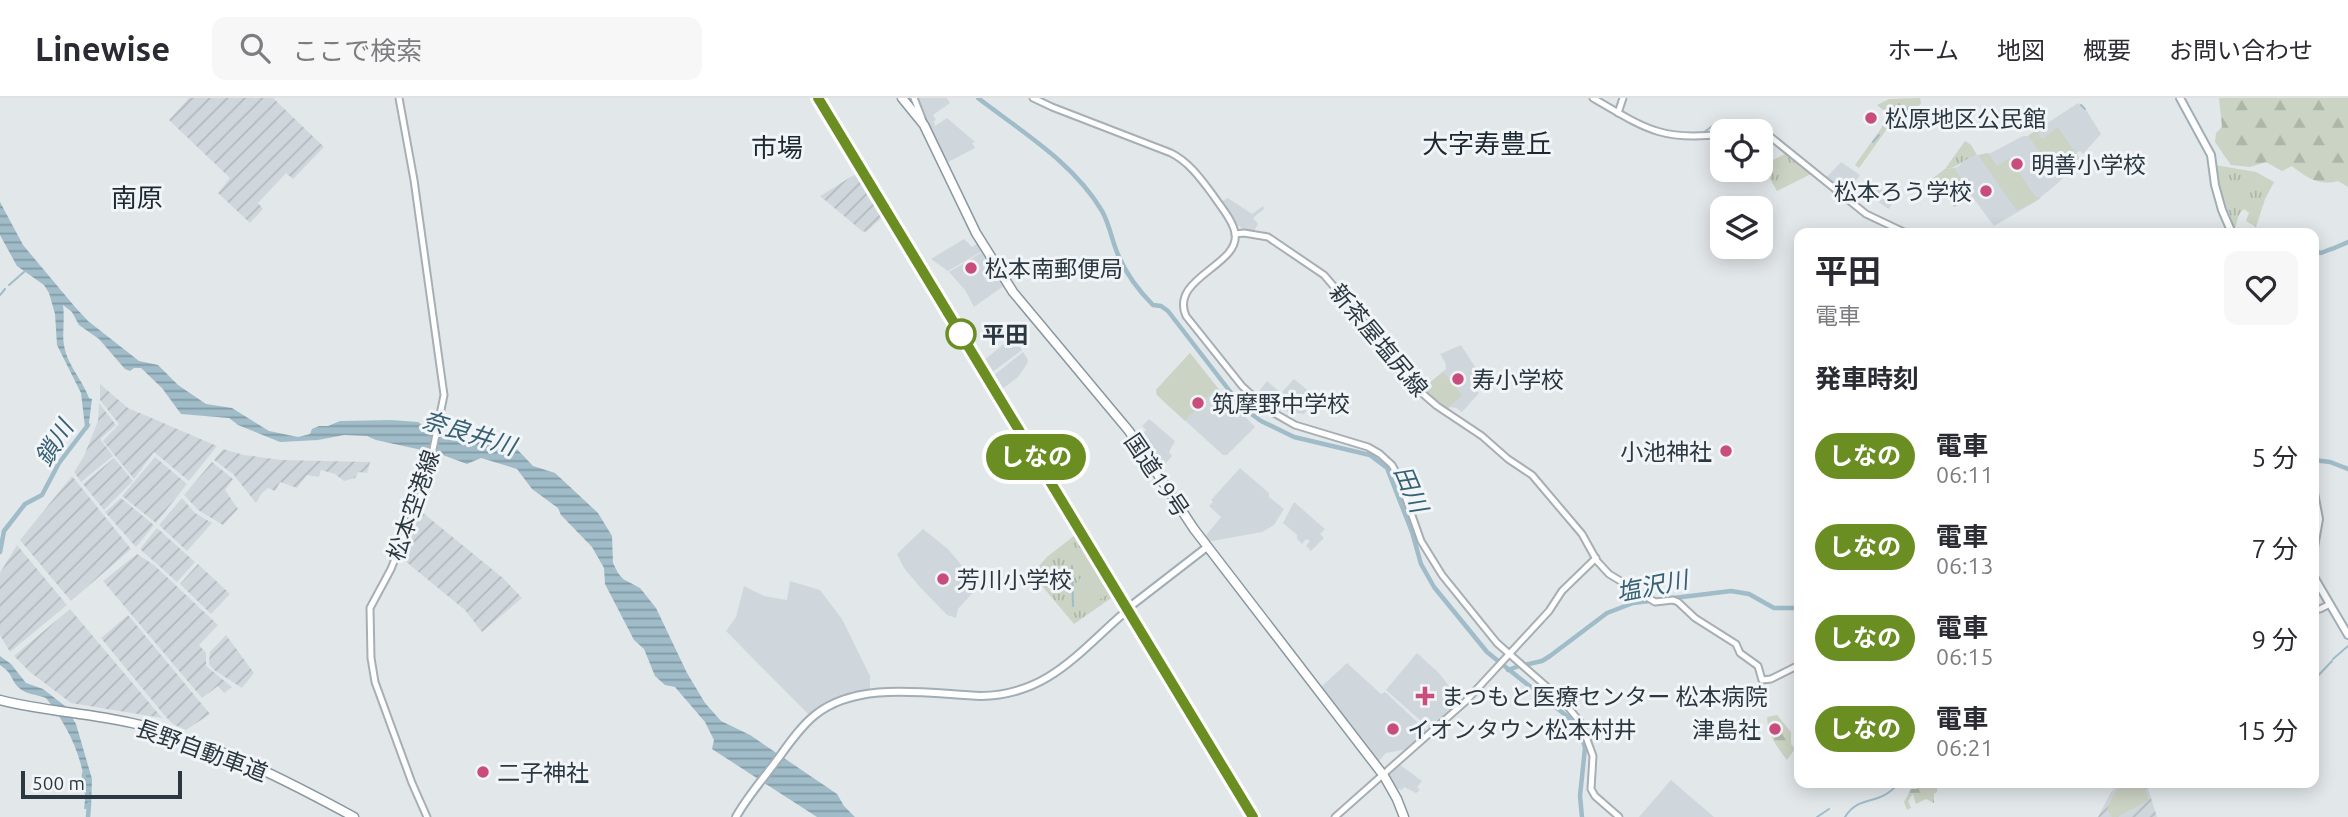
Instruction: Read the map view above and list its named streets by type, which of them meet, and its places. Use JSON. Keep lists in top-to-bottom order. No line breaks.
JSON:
{"streets":{"highway":["国道19号","長野自動車道"],"main road":["新茶屋塩尻線","松本空港線"]},"districts":["大字寿豊丘","市場","南原"],"water":["奈良井川","鎖川","田川","塩沢川"],"places":{"other":["松原地区公民館","明善小学校","松本ろう学校","松本南郵便局","平田","寿小学校","筑摩野中学校","小池神社","芳川小学校","イオンタウン松本村井","津島社","二子神社"],"health":["まつもと医療センター 松本病院"]},"scale_bar":"500 m","page":{"header":"Linewise","search":"ここで検索","nav":["ホーム","地図","概要","お問い合わせ"],"on_map":"しなの","heading":[["平田","電車"],"発車時刻"],"list":[{"mark":"しなの","name":"電車","note":"06:11","value":"5 分"},{"mark":"しなの","name":"電車","note":"06:13","value":"7 分"},{"mark":"しなの","name":"電車","note":"06:15","value":"9 分"},{"mark":"しなの","name":"電車","note":"06:21","value":"15 分"}],"scale":"500 m"}}
